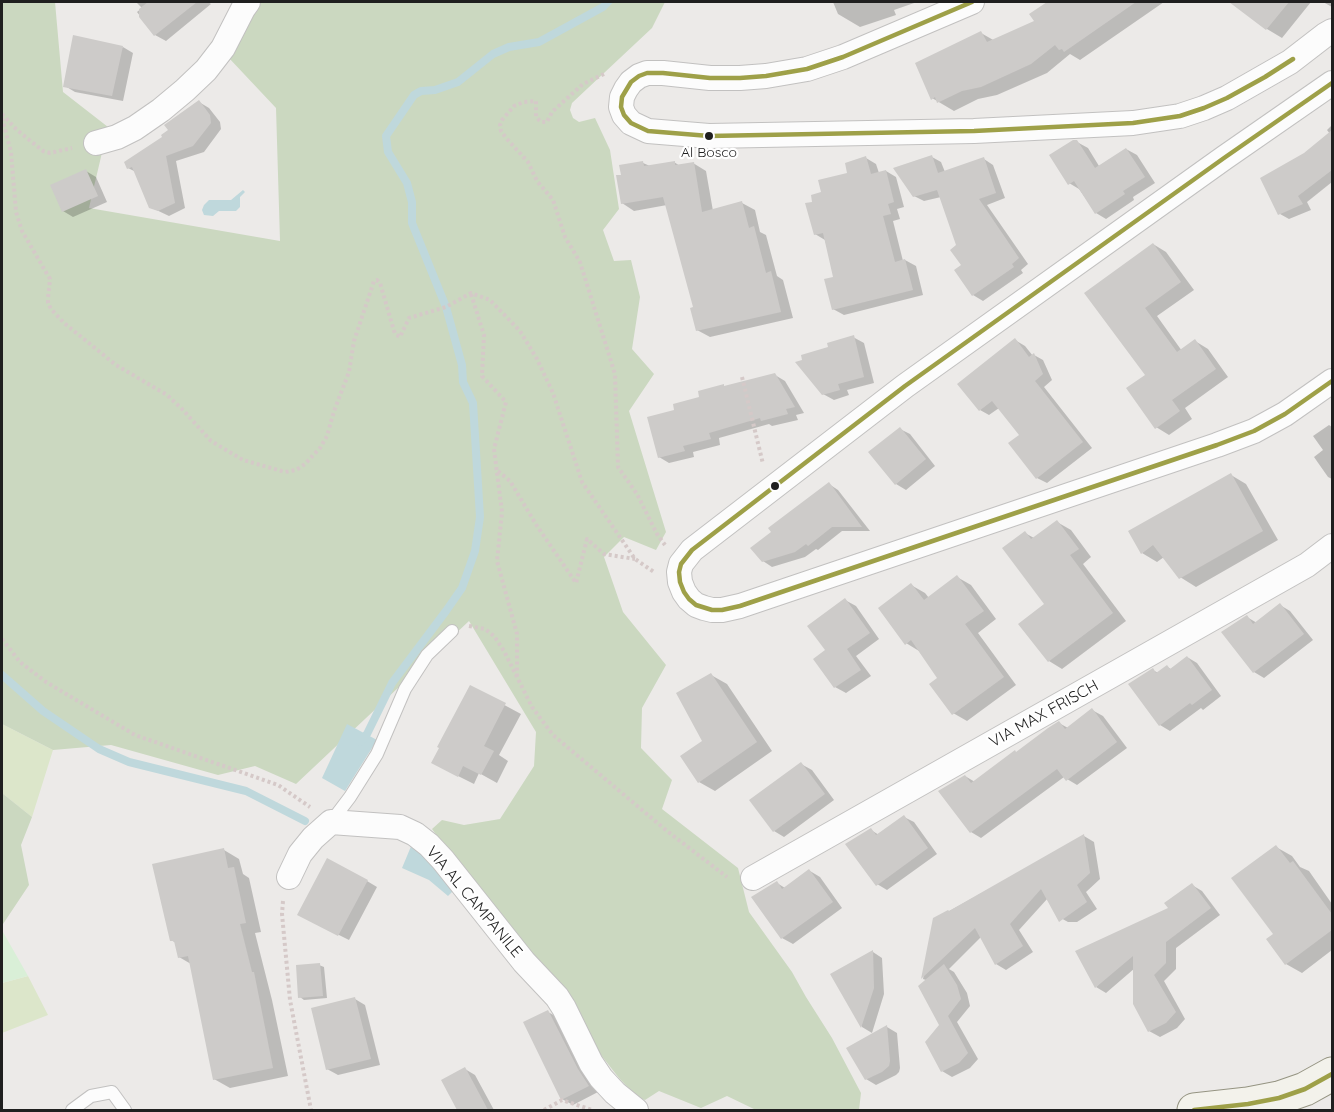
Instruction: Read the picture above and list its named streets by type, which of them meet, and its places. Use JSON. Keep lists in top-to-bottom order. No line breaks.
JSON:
{"streets":{"street":["VIA MAX FRISCH","VIA AL CAMPANILE"]},"places":["Al Bosco"]}
